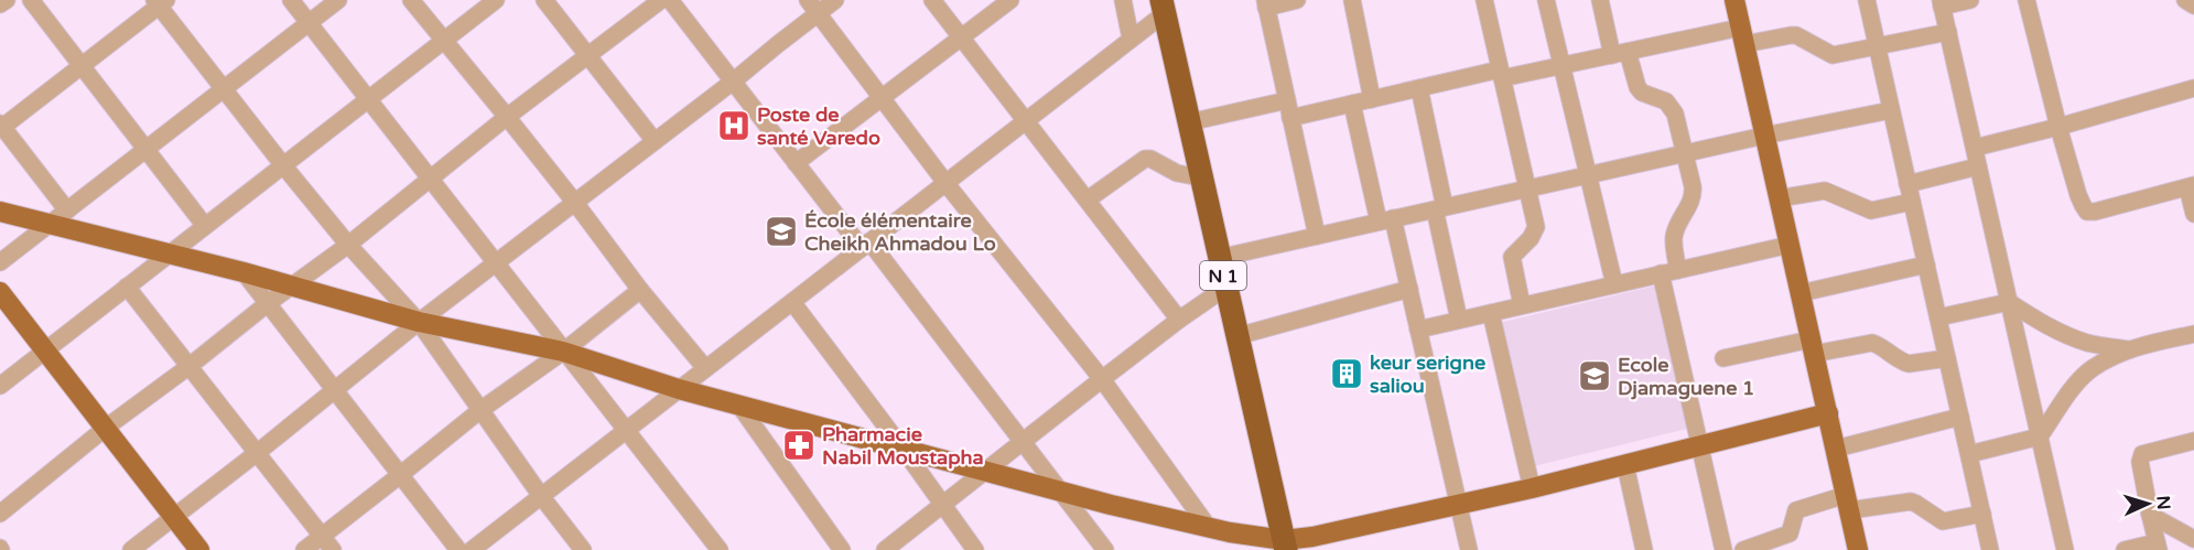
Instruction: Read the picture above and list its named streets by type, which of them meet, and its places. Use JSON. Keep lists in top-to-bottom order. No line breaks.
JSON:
{"streets":{"highway":["N 1"]},"places":{"hospital":["Poste de santé Varedo"],"school or university":["École élémentaire Cheikh Ahmadou Lo","Ecole Djamaguene 1"],"building":["keur serigne saliou"],"pharmacy":["Pharmacie Nabil Moustapha"]},"north":"right"}
